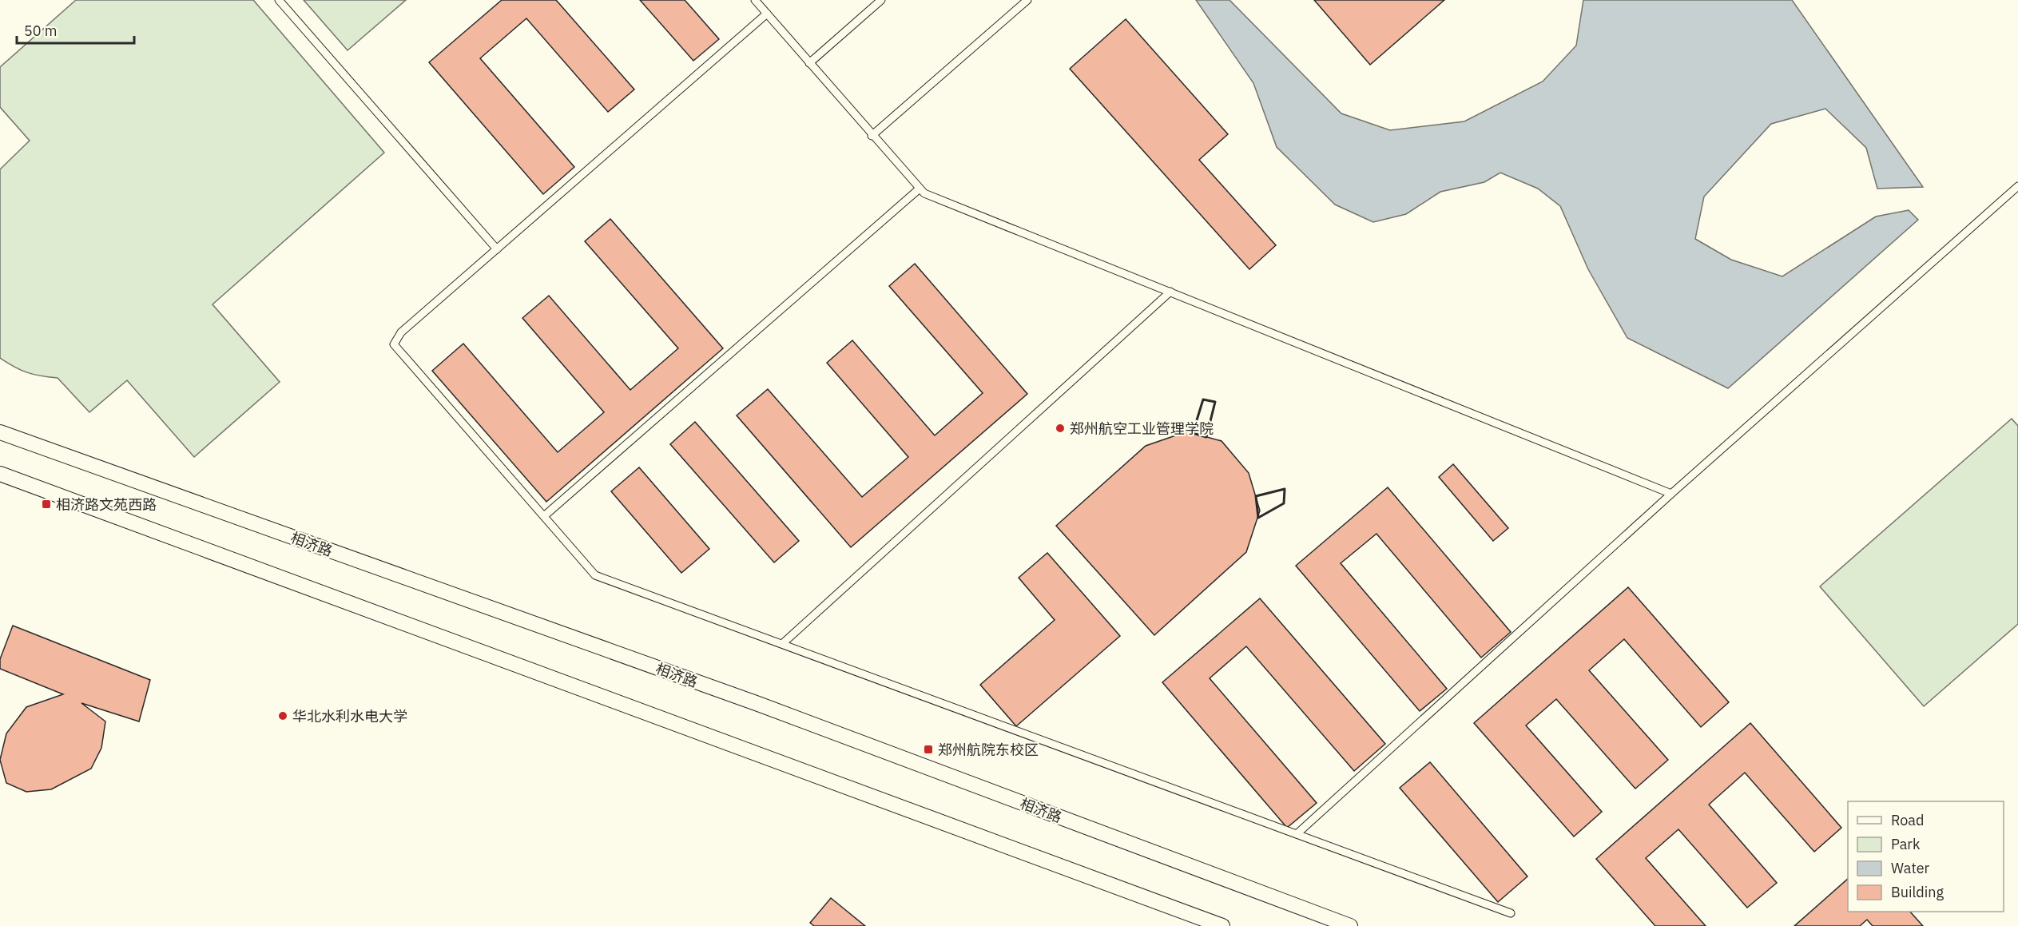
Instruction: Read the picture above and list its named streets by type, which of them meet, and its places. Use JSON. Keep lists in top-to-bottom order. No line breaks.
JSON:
{"streets":{"street":["相济路"]},"places":{"other":["郑州航空工业管理学院","华北水利水电大学"],"transit":["相济路文苑西路","郑州航院东校区"]},"legend":["Road","Park","Water","Building"],"scale_bar":"50 m"}
